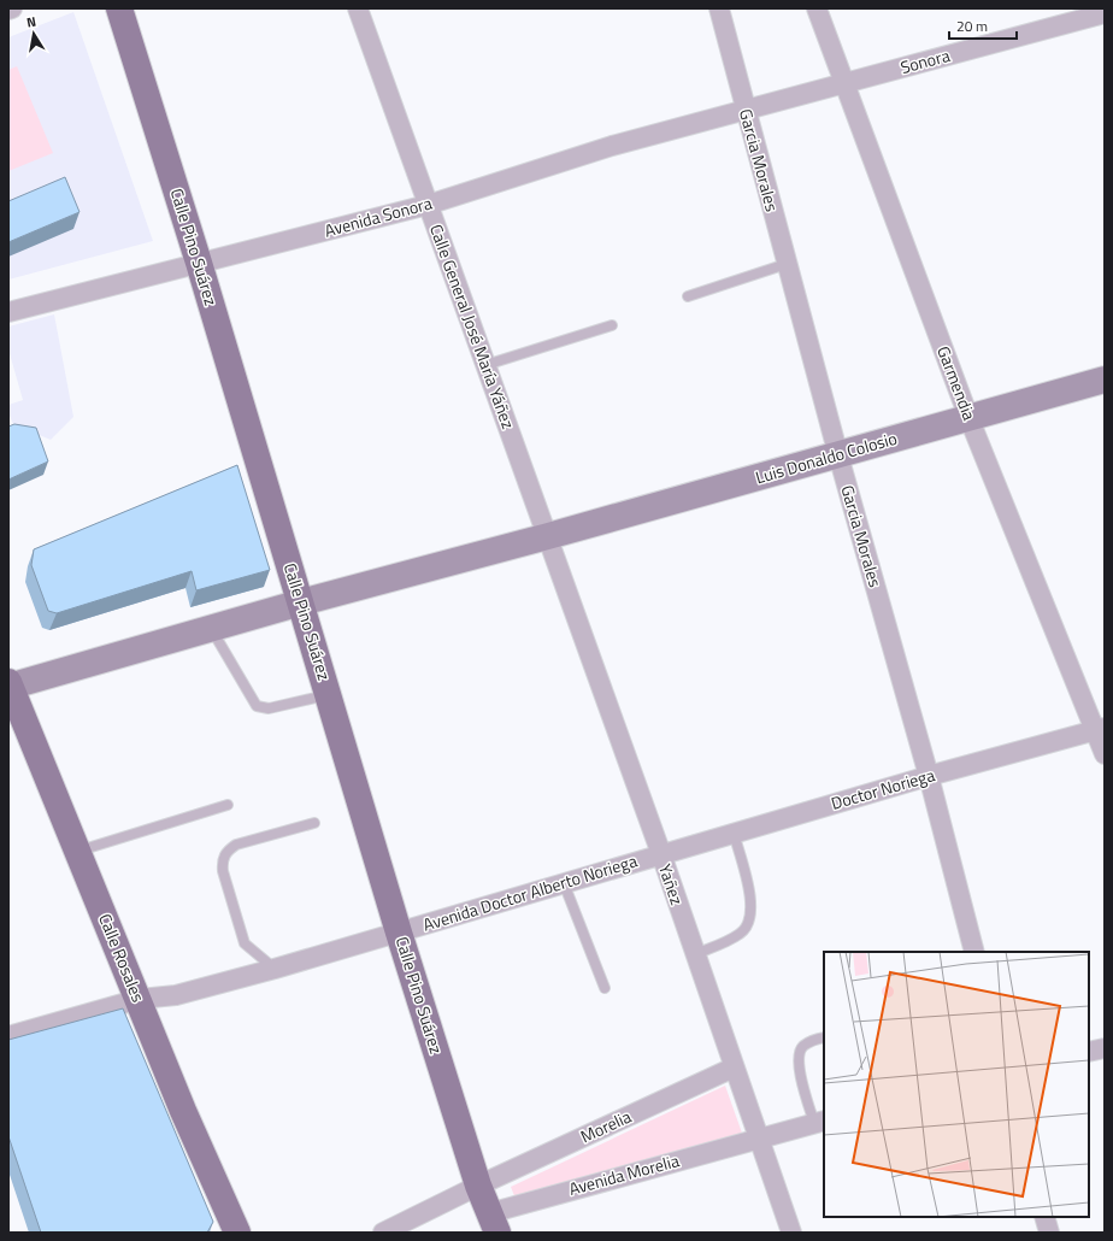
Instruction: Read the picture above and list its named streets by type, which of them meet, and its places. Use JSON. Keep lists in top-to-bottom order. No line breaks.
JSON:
{"streets":{"main road":["Calle Pino Suárez","Luis Donaldo Colosio","Calle Rosales"],"street":["Sonora","Garcia Morales","Avenida Sonora","Calle General José María Yáñez","Garmendia","Doctor Noriega","Yañez","Avenida Doctor Alberto Noriega","Morelia","Avenida Morelia"]},"crossings":[["Sonora","Garcia Morales"],["Sonora","Avenida Sonora"],["Sonora","Garmendia"],["Garcia Morales","Avenida Sonora"],["Garcia Morales","Luis Donaldo Colosio"],["Garcia Morales","Doctor Noriega"],["Avenida Sonora","Calle Pino Suárez"],["Avenida Sonora","Calle General José María Yáñez"],["Calle Pino Suárez","Luis Donaldo Colosio"],["Calle Pino Suárez","Avenida Doctor Alberto Noriega"],["Calle Pino Suárez","Morelia"],["Calle Pino Suárez","Avenida Morelia"],["Calle General José María Yáñez","Luis Donaldo Colosio"],["Calle General José María Yáñez","Yañez"],["Garmendia","Luis Donaldo Colosio"],["Garmendia","Doctor Noriega"],["Luis Donaldo Colosio","Yañez"],["Luis Donaldo Colosio","Calle Rosales"],["Doctor Noriega","Yañez"],["Doctor Noriega","Avenida Doctor Alberto Noriega"],["Yañez","Avenida Doctor Alberto Noriega"],["Yañez","Morelia"],["Yañez","Avenida Morelia"],["Avenida Doctor Alberto Noriega","Calle Rosales"]],"scale_bar":"20 m","north":"top"}
